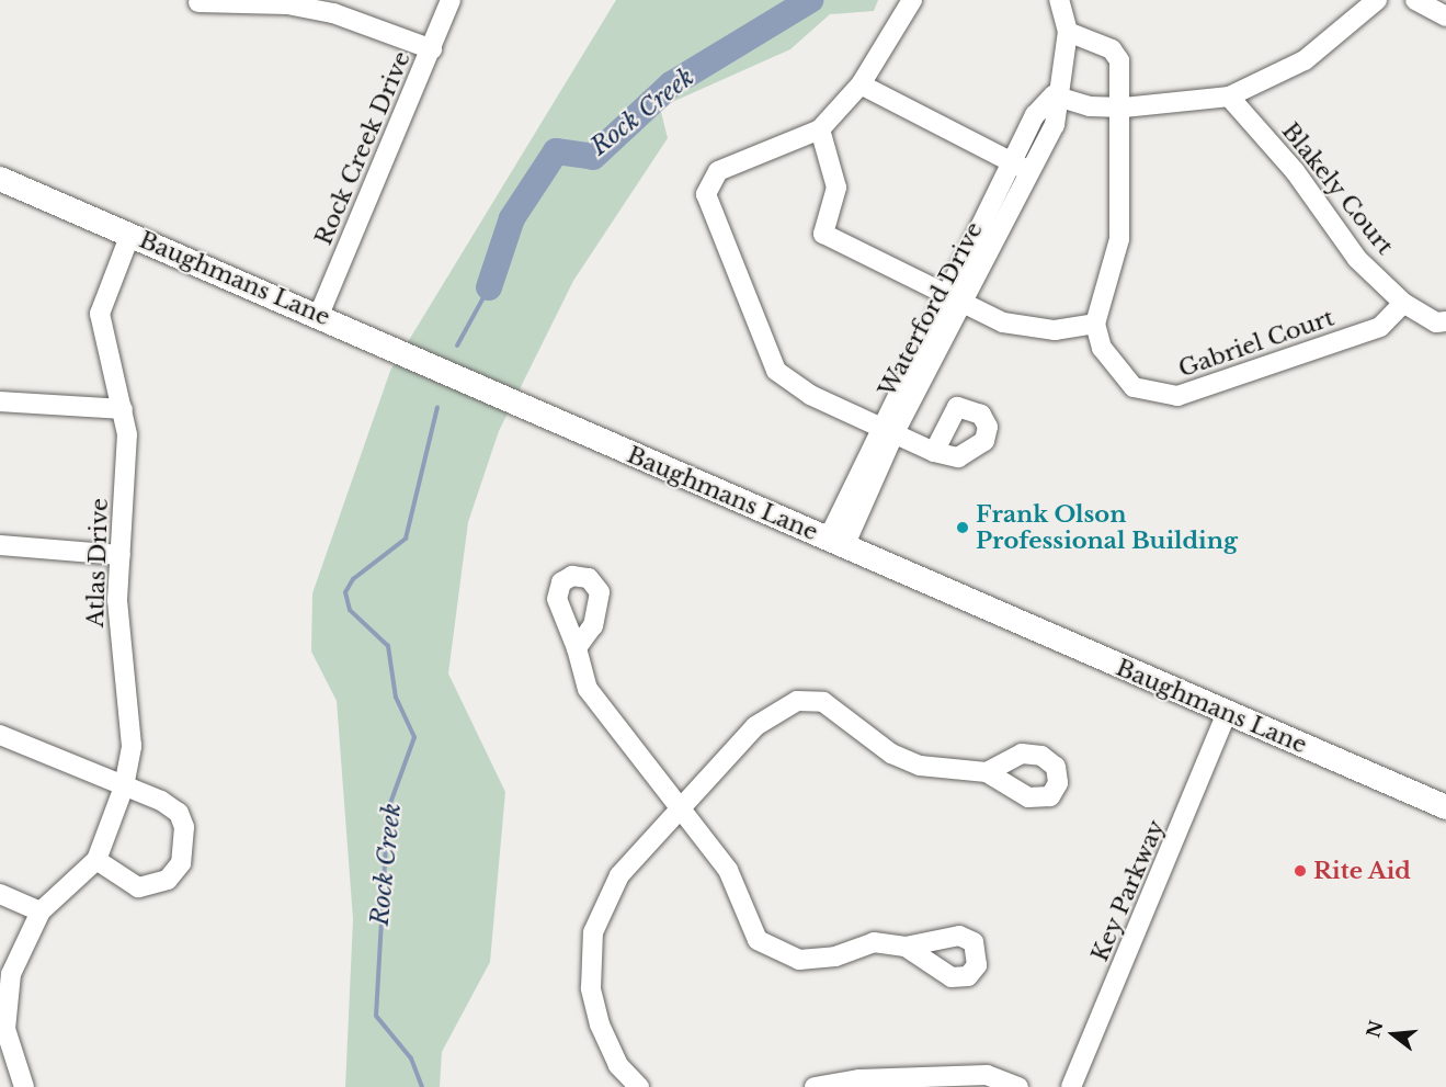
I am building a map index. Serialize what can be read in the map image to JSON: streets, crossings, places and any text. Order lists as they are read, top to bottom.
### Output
{
  "streets": {
    "main road": ["Baughmans Lane"],
    "street": [
      "Rock Creek Drive",
      "Blakely Court",
      "Waterford Drive",
      "Gabriel Court",
      "Atlas Drive",
      "Key Parkway"
    ]
  },
  "crossings": [
    ["Rock Creek Drive", "Baughmans Lane"],
    ["Blakely Court", "Gabriel Court"],
    ["Baughmans Lane", "Waterford Drive"],
    ["Baughmans Lane", "Atlas Drive"],
    ["Baughmans Lane", "Key Parkway"]
  ],
  "water": ["Rock Creek"],
  "places": ["Frank Olson Professional Building", "Rite Aid"],
  "north": "left"
}
